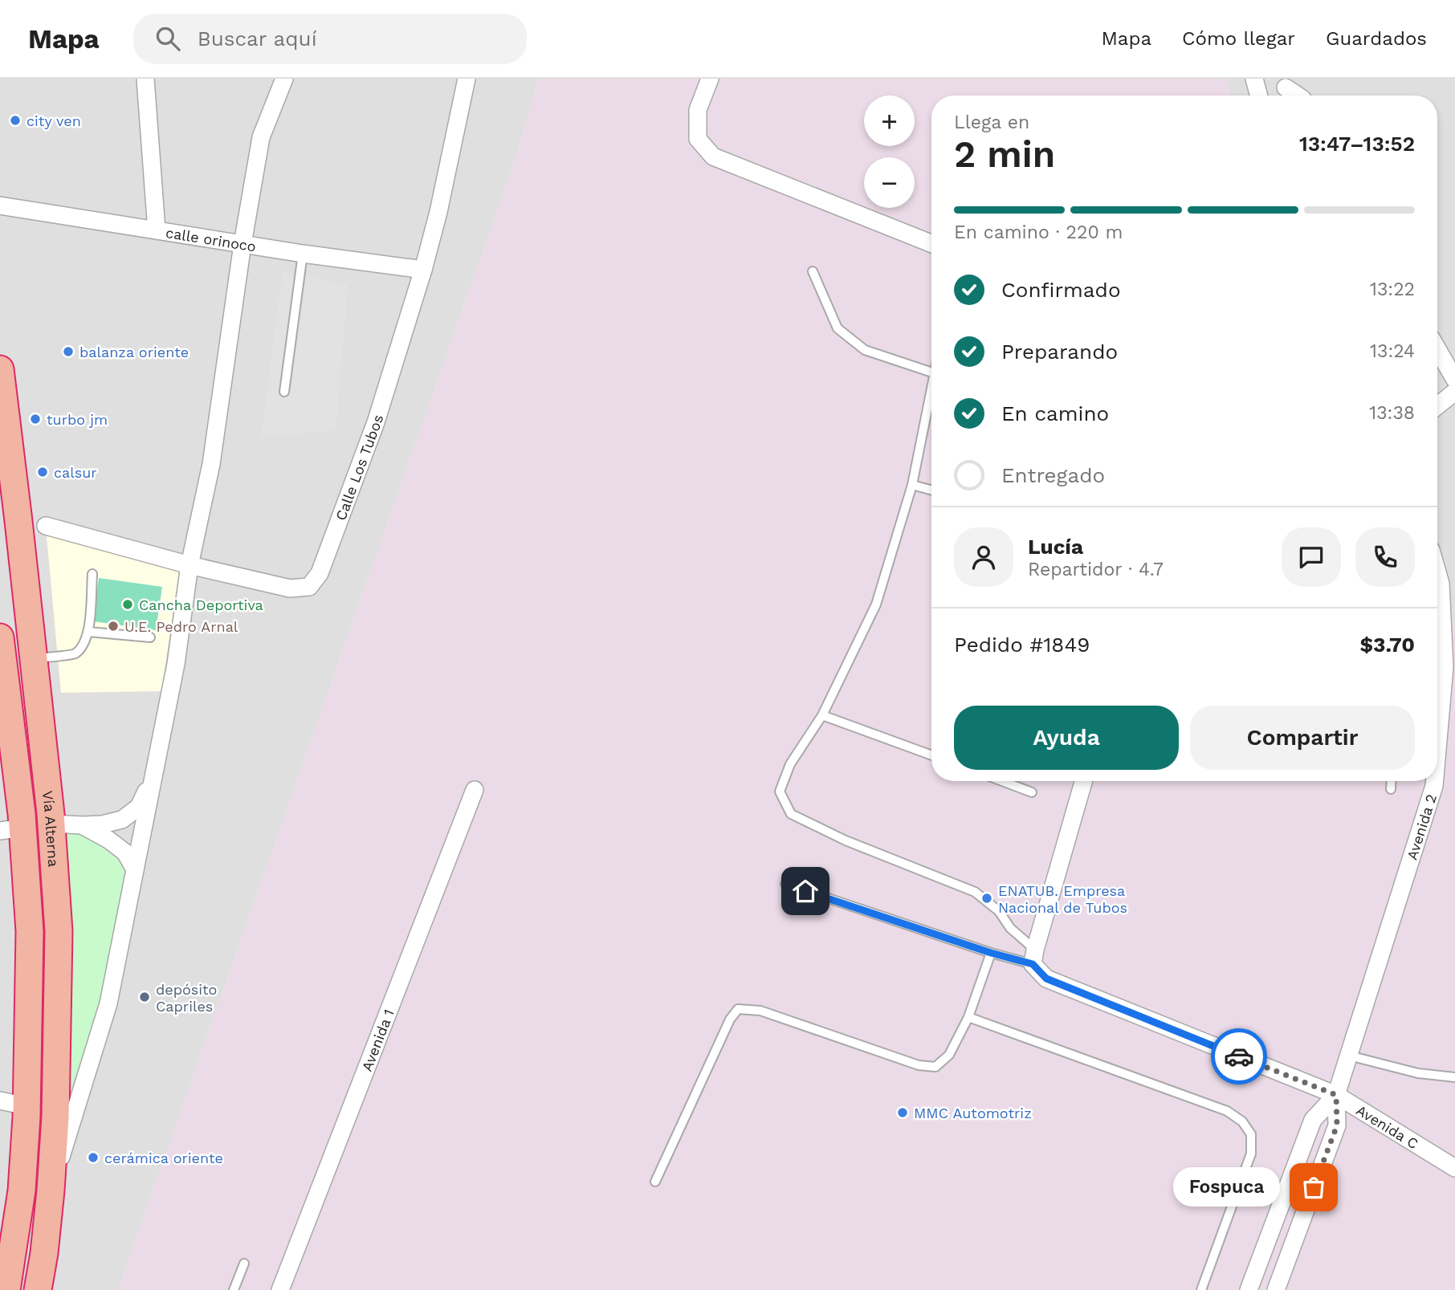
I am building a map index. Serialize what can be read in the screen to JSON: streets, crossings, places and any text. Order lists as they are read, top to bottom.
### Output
{
  "streets": {
    "highway": ["Vía Alterna"],
    "street": [
      "calle orinoco",
      "Calle Los Tubos",
      "Avenida 2",
      "Avenida 1",
      "Avenida C"
    ]
  },
  "crossings": [
    ["calle orinoco", "Calle Los Tubos"],
    ["Avenida 2", "Avenida C"]
  ],
  "places": [
    "city ven",
    "balanza oriente",
    "turbo jm",
    "calsur",
    "Cancha Deportiva",
    "U.E. Pedro Arnal",
    "ENATUB. Empresa Nacional de Tubos",
    "depósito Capriles",
    "MMC Automotriz",
    "cerámica oriente",
    "Fospuca"
  ],
  "page": {
    "header": "Mapa",
    "search": "Buscar aquí",
    "nav": ["Mapa", "Cómo llegar", "Guardados"],
    "map_buttons": ["+", "−"],
    "heading": ["2 min", "Llega en", "13:47–13:52"],
    "panel": [
      "Lucía",
      "Repartidor · 4.7",
      "Pedido #1849",
      "$3.70"
    ],
    "bar": "En camino · 220 m",
    "list": [
      ["Confirmado", "13:22"],
      ["Preparando", "13:24"],
      ["En camino", "13:38"],
      "Entregado"
    ],
    "buttons": ["Ayuda", "Compartir"],
    "bubble": "Fospuca"
  }
}
